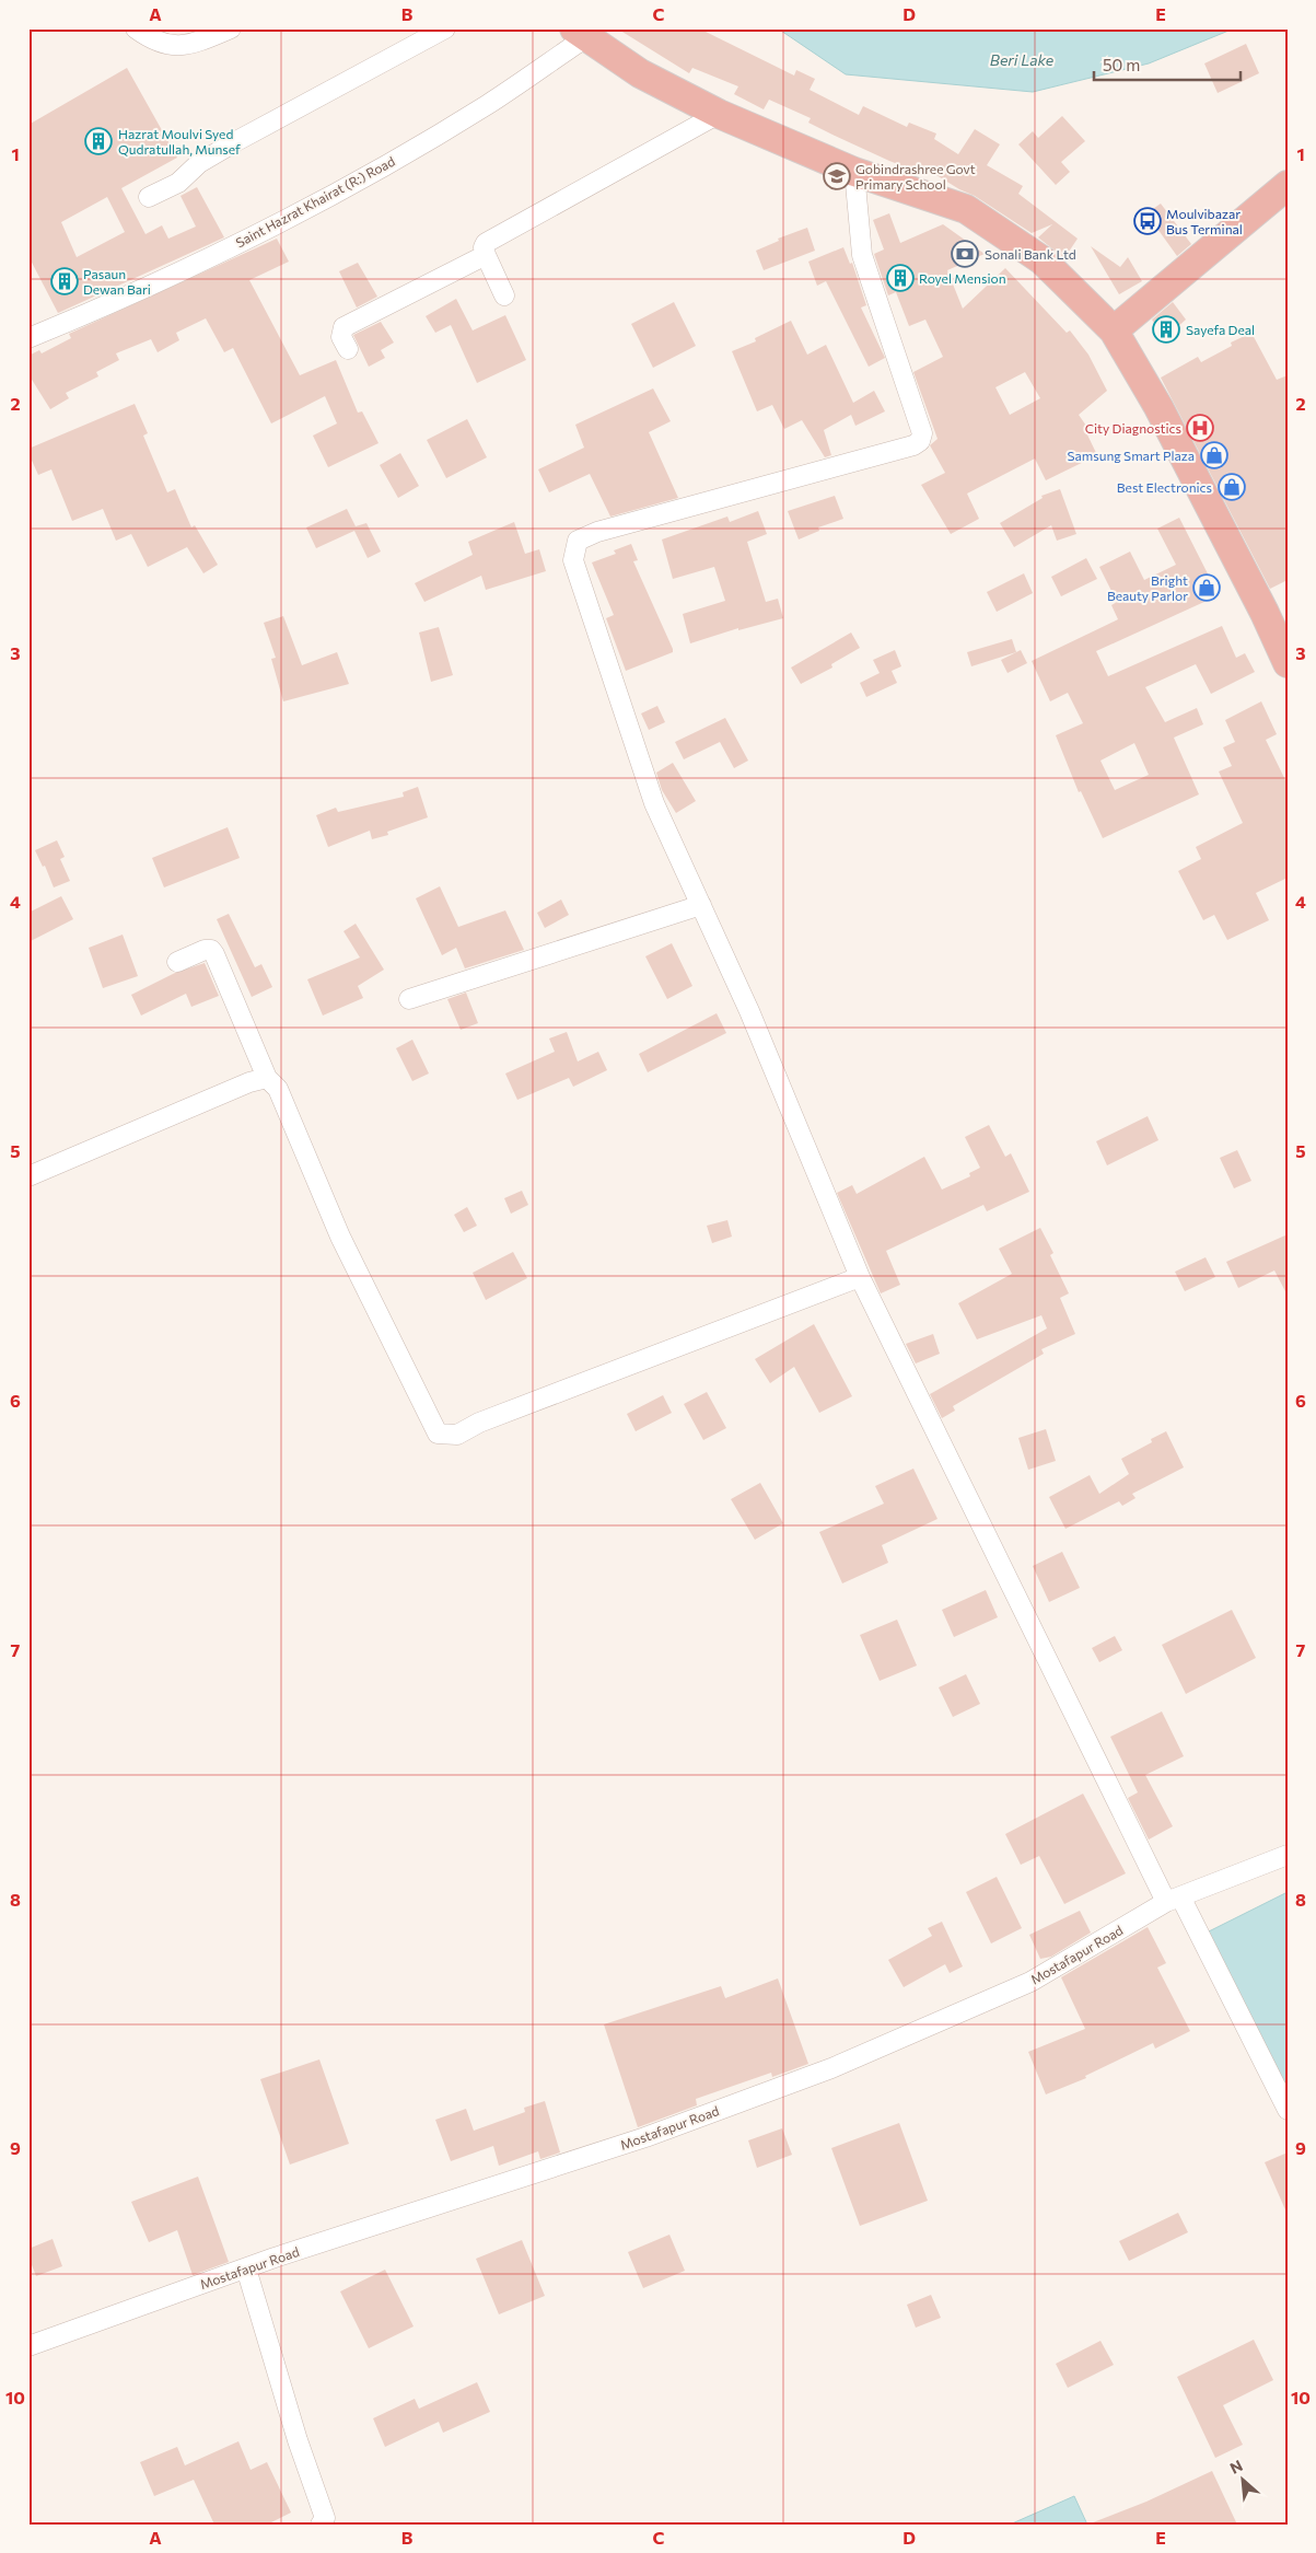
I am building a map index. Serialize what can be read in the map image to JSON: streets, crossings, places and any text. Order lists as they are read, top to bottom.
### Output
{
  "streets": {
    "street": ["Saint Hazrat Khairat (R:) Road", "Mostafapur Road"]
  },
  "water": ["Beri Lake"],
  "places": {
    "building": [
      "Hazrat Moulvi Syed Qudratullah, Munsef",
      "Royel Mension",
      "Pasaun Dewan Bari",
      "Sayefa Deal"
    ],
    "school or university": ["Gobindrashree Govt Primary School"],
    "bus stop": ["Moulvibazar Bus Terminal"],
    "bank": ["Sonali Bank Ltd"],
    "hospital": ["City Diagnostics"],
    "shop": ["Samsung Smart Plaza", "Best Electronics", "Bright Beauty Parlor"]
  },
  "scale_bar": "50 m",
  "north": "top left",
  "grid": {
    "columns": [
      "A",
      "B",
      "C",
      "D",
      "E"
    ],
    "rows": [
      "1",
      "2",
      "3",
      "4",
      "5",
      "6",
      "7",
      "8",
      "9",
      "10"
    ]
  }
}
